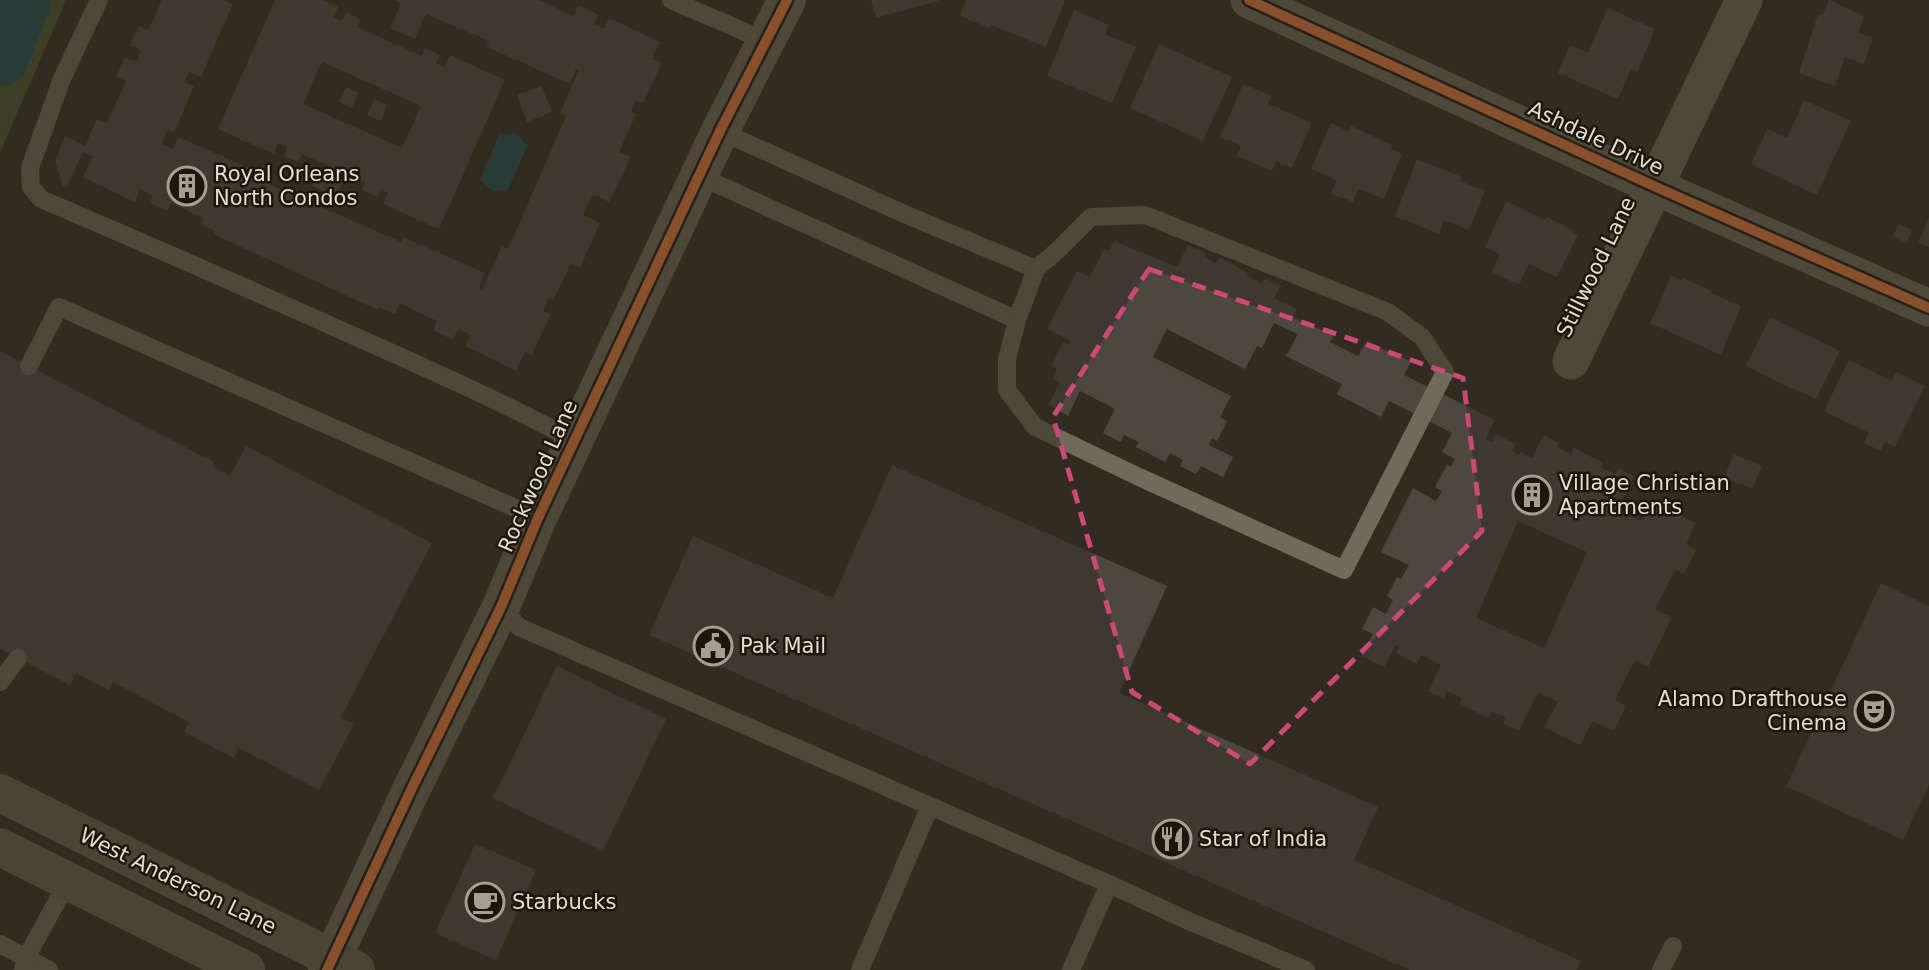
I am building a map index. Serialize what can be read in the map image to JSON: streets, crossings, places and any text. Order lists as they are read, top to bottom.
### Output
{
  "streets": {
    "main road": ["West Anderson Lane"],
    "street": ["Ashdale Drive", "Stillwood Lane", "Rockwood Lane"]
  },
  "crossings": [
    ["Ashdale Drive", "Stillwood Lane"],
    ["Rockwood Lane", "West Anderson Lane"]
  ],
  "places": {
    "building": ["Royal Orleans North Condos", "Village Christian Apartments"],
    "public building": ["Pak Mail"],
    "theatre": ["Alamo Drafthouse Cinema"],
    "restaurant": ["Star of India"],
    "cafe": ["Starbucks"]
  }
}
